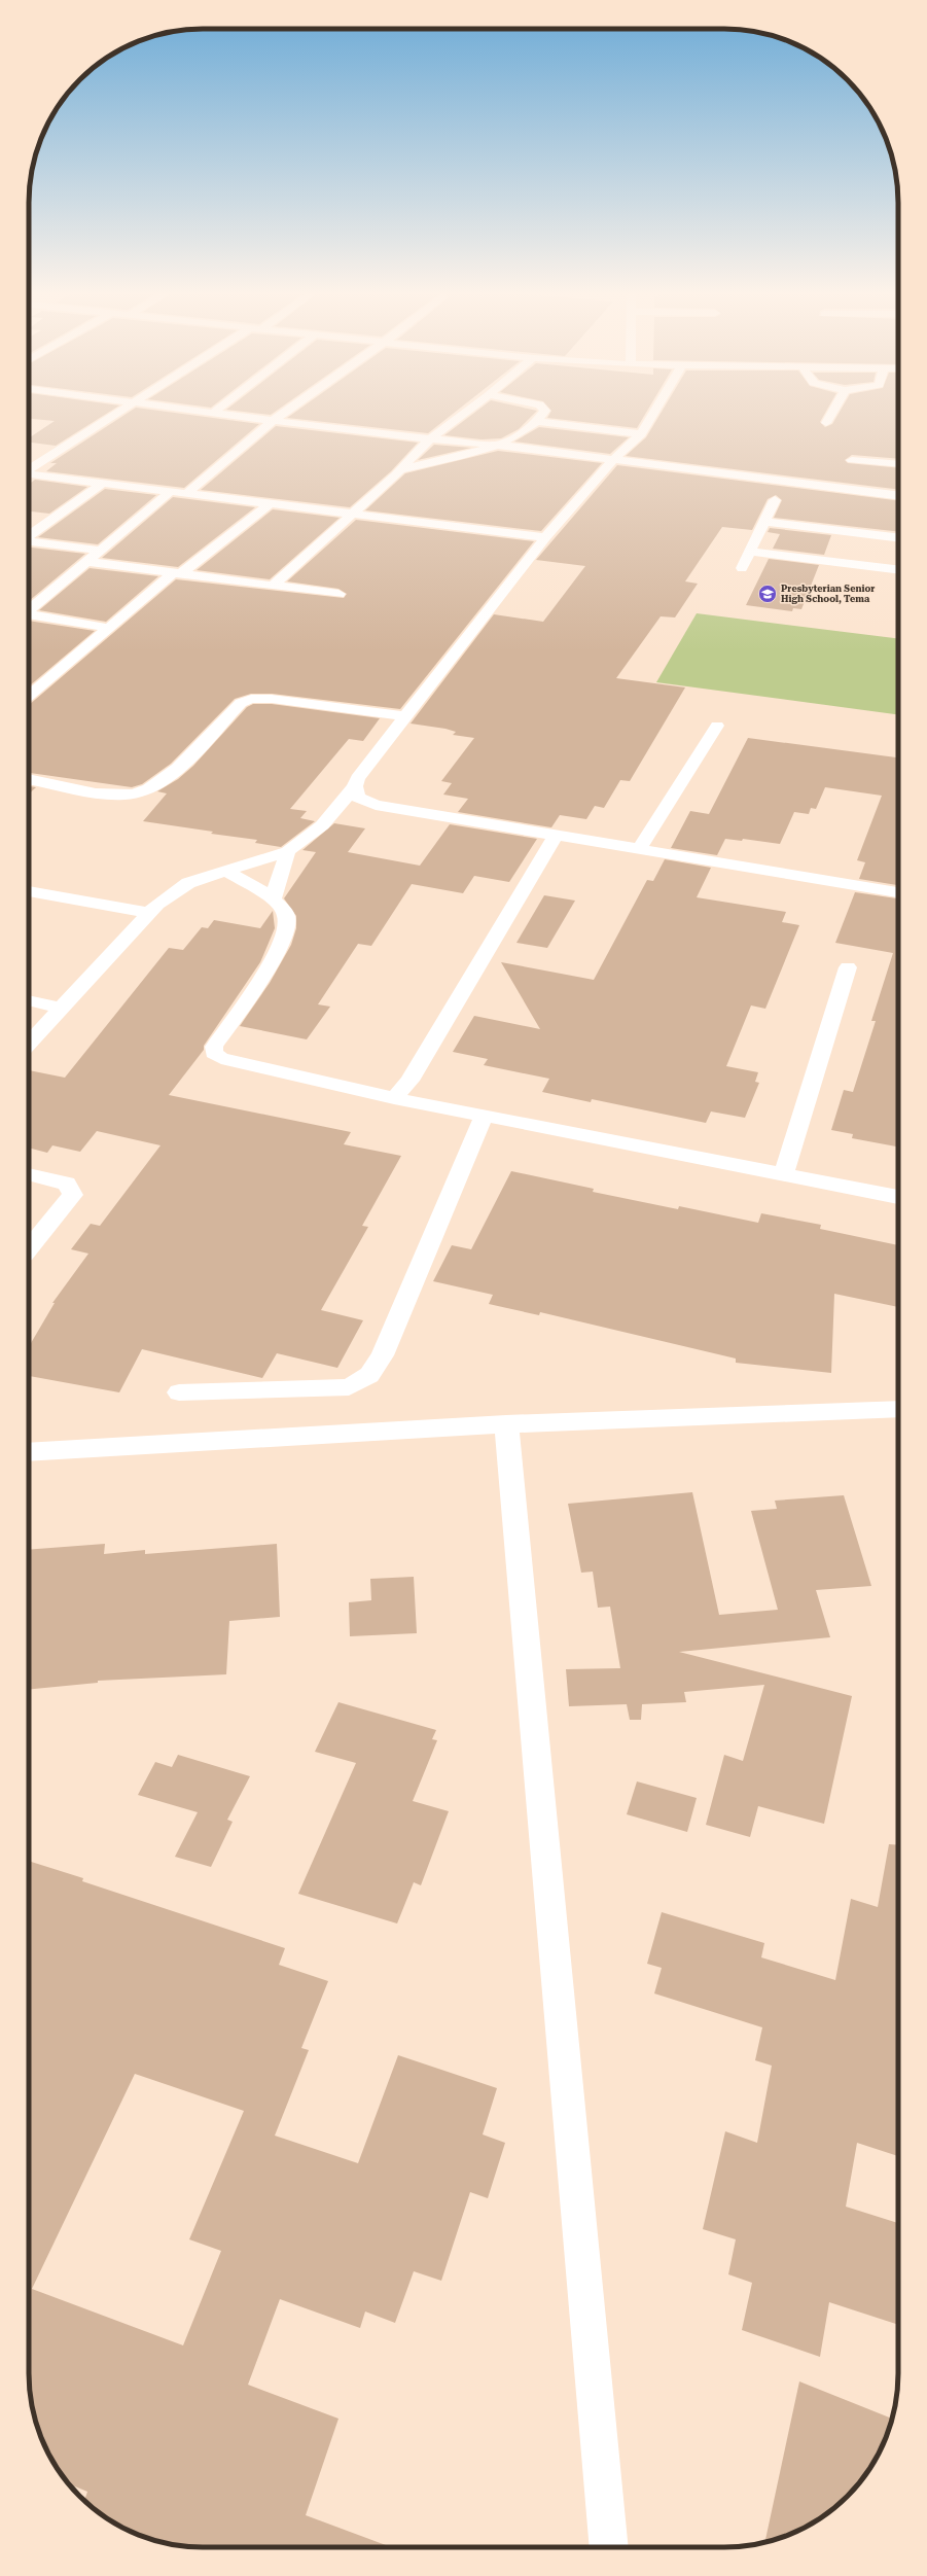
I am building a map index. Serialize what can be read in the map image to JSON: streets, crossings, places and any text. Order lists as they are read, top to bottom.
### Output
{
  "places": {
    "school or university": ["Presbyterian Senior High School, Tema"]
  }
}
